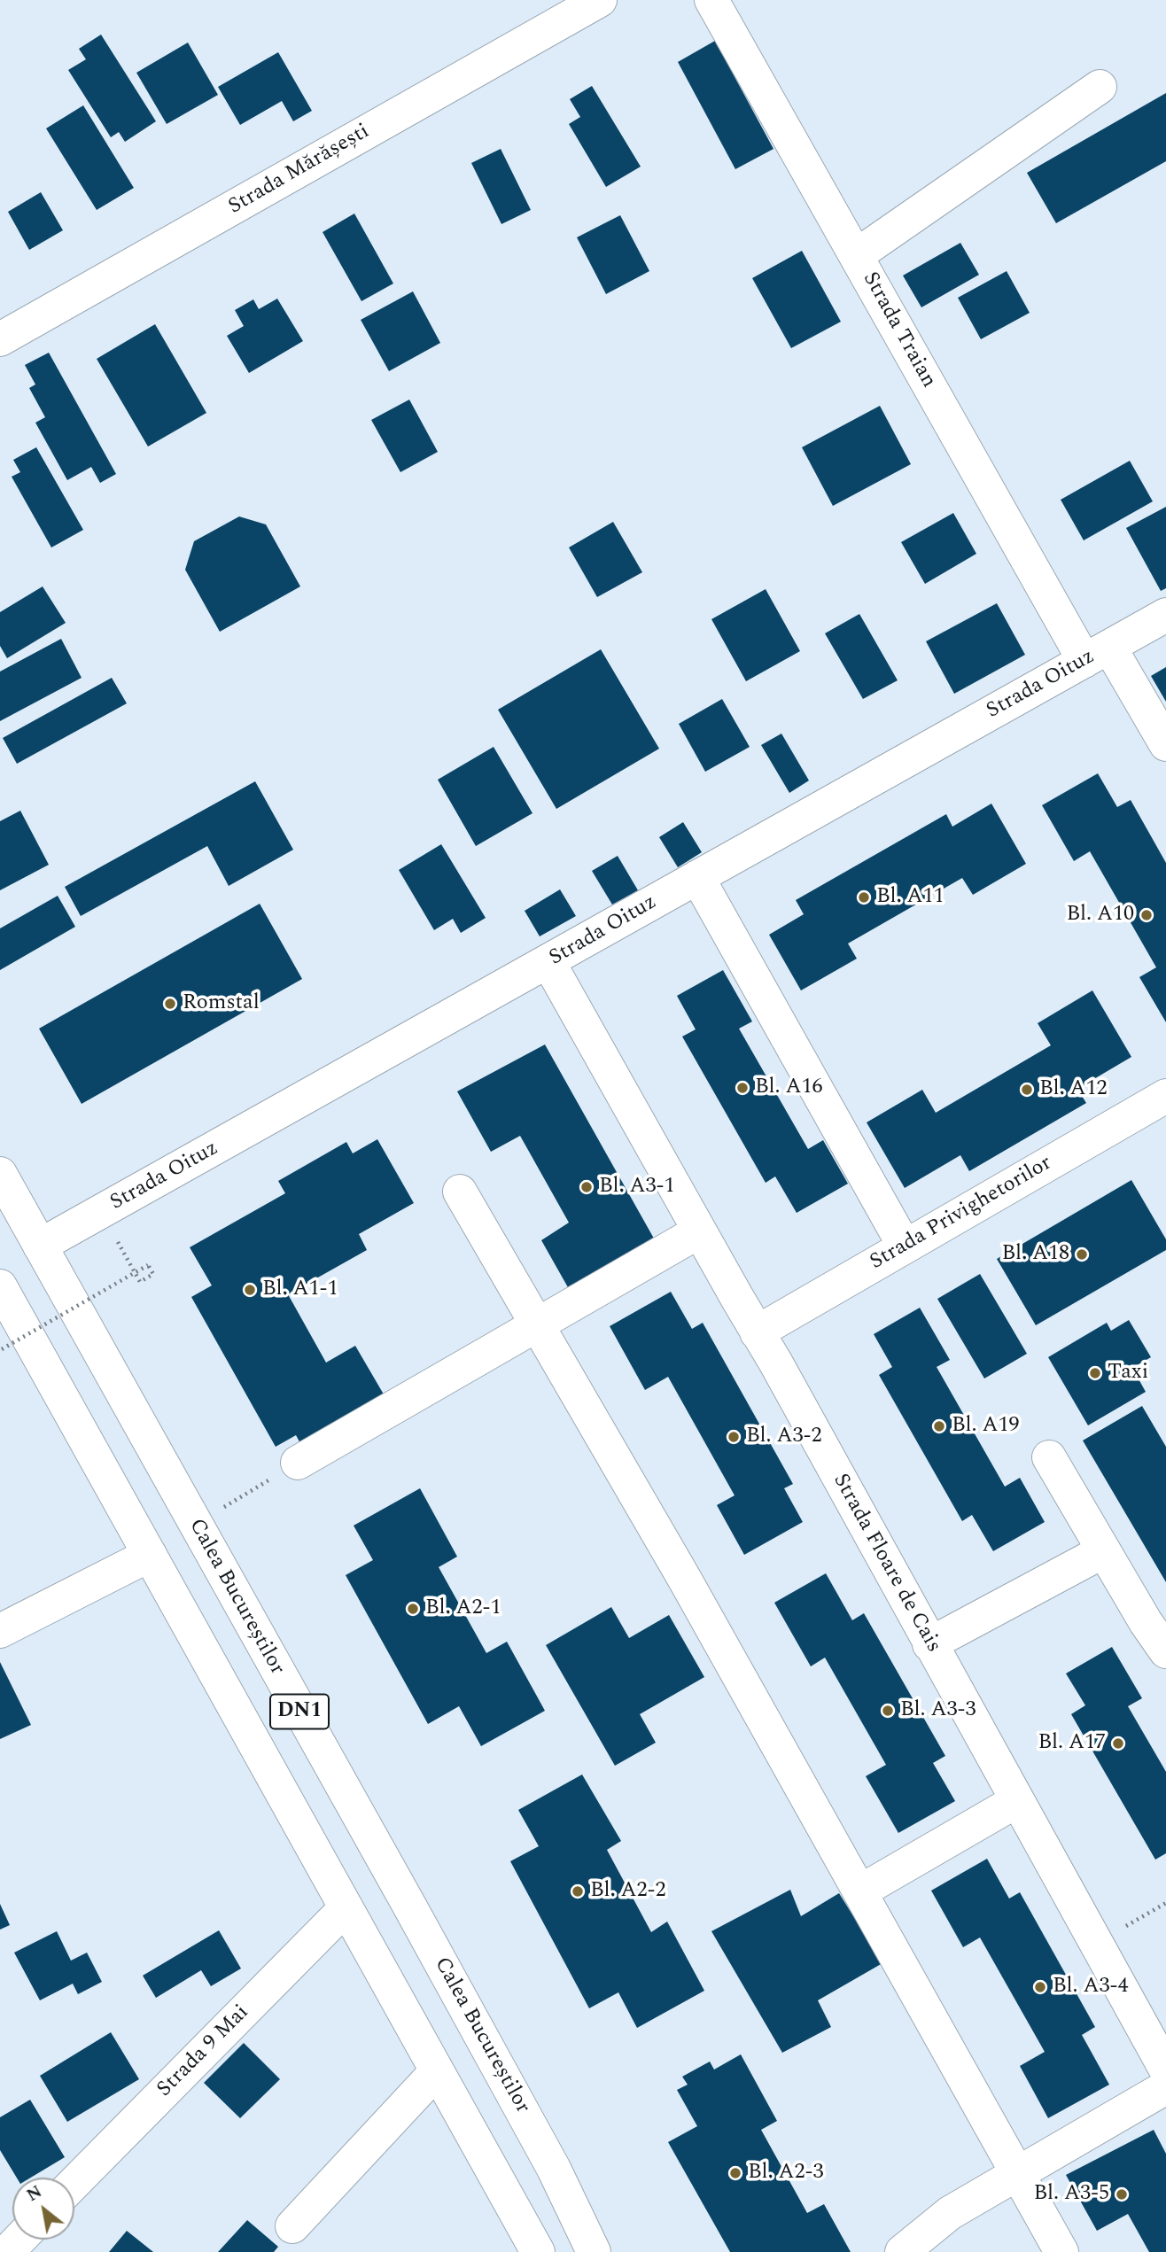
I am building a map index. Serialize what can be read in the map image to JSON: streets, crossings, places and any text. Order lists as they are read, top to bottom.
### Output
{
  "streets": {
    "main road": [
      "Strada Mărășești",
      "Strada Traian",
      "Strada Oituz",
      "Strada Privighetorilor",
      "Strada Floare de Cais",
      "Calea Bucureștilor",
      "DN1",
      "Strada 9 Mai"
    ]
  },
  "crossings": [
    ["Strada Traian", "Strada Oituz"],
    ["Strada Oituz", "Strada Floare de Cais"],
    ["Strada Oituz", "Calea Bucureștilor"],
    ["Strada Privighetorilor", "Strada Floare de Cais"],
    ["DN1", "Strada 9 Mai"]
  ],
  "places": [
    "Bl. A11",
    "Bl. A10",
    "Romstal",
    "Bl. A16",
    "Bl. A12",
    "Bl. A3-1",
    "Bl. A18",
    "Bl. A1-1",
    "Taxi",
    "Bl. A19",
    "Bl. A3-2",
    "Bl. A2-1",
    "Bl. A3-3",
    "Bl. A17",
    "Bl. A2-2",
    "Bl. A3-4",
    "Bl. A2-3",
    "Bl. A3-5"
  ],
  "north": "top left"
}
